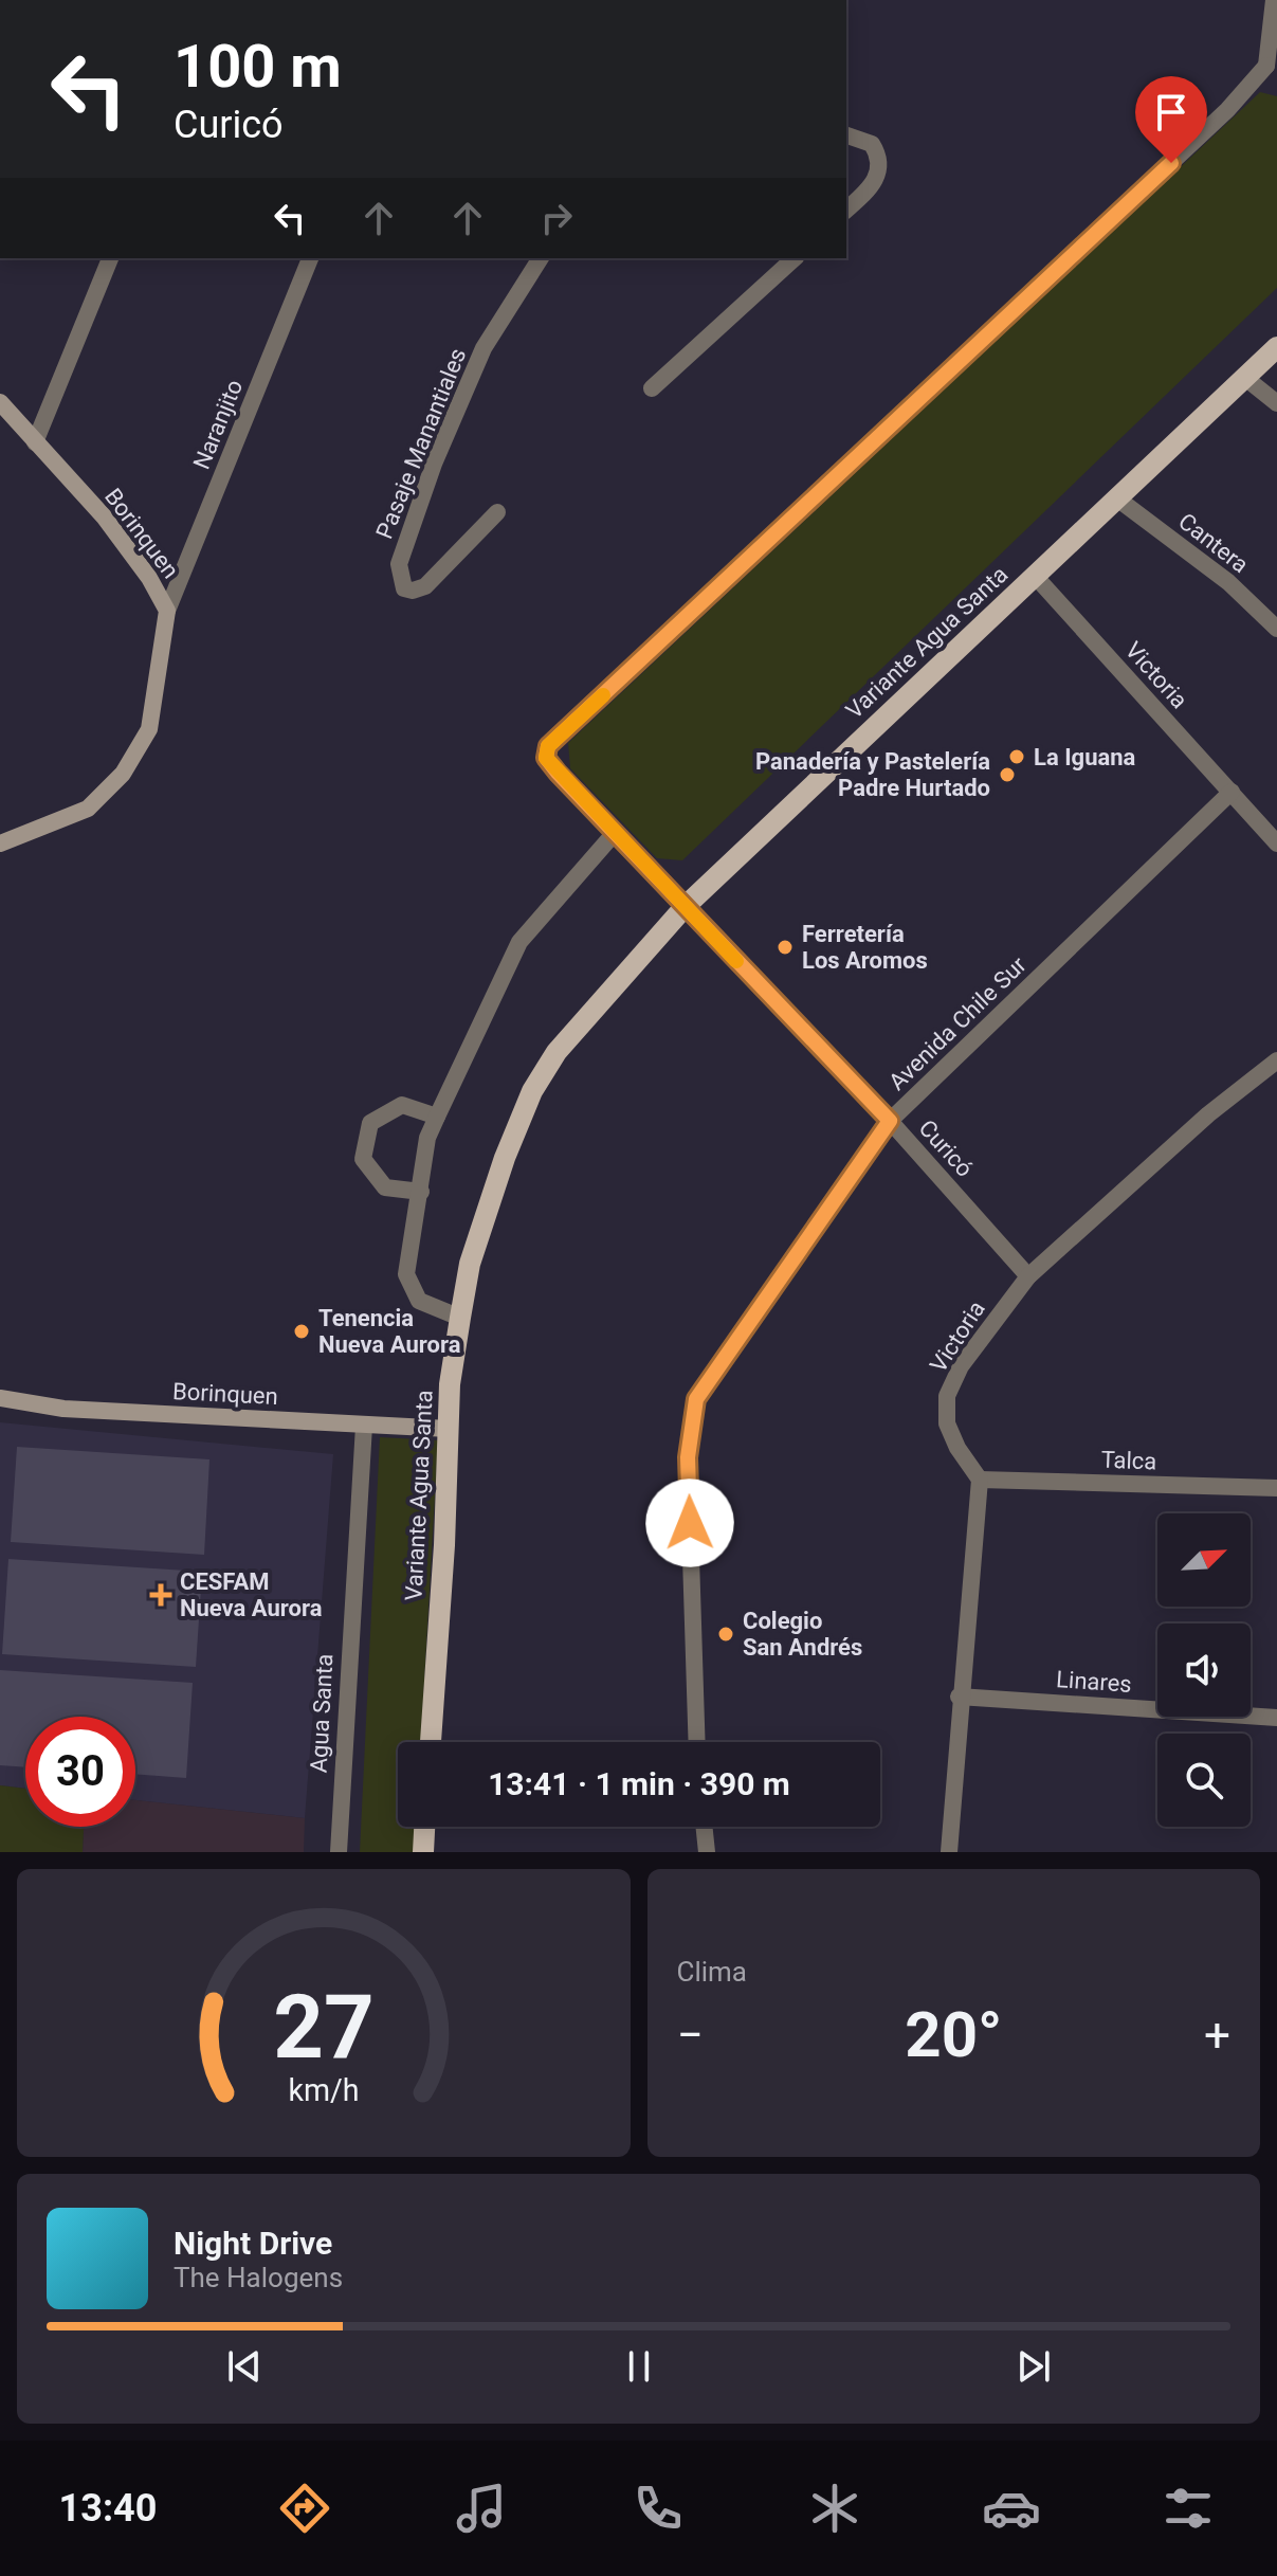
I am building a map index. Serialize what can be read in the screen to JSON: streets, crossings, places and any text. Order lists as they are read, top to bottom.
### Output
{
  "streets": {
    "main road": ["Variante Agua Santa"],
    "street": [
      "Naranjito",
      "Pasaje Manantiales",
      "Borinquen",
      "Cantera",
      "Victoria",
      "Avenida Chile Sur",
      "Curicó",
      "Talca",
      "Linares",
      "Agua Santa"
    ]
  },
  "crossings": [
    ["Naranjito", "Borinquen"],
    ["Borinquen", "Variante Agua Santa"],
    ["Borinquen", "Agua Santa"],
    ["Cantera", "Variante Agua Santa"],
    ["Variante Agua Santa", "Victoria"],
    ["Variante Agua Santa", "Curicó"],
    ["Victoria", "Avenida Chile Sur"],
    ["Victoria", "Curicó"],
    ["Victoria", "Talca"],
    ["Avenida Chile Sur", "Curicó"]
  ],
  "places": {
    "other": [
      "La Iguana",
      "Panadería y Pastelería Padre Hurtado",
      "Ferretería Los Aromos",
      "Tenencia Nueva Aurora",
      "Colegio San Andrés"
    ],
    "health": ["CESFAM Nueva Aurora"]
  },
  "north": "top right",
  "page": {
    "turn": ["100 m", "Curicó"],
    "limit": "30",
    "trip": "13:41 · 1 min · 390 m",
    "tile": "Clima",
    "heat": ["−", "20°", "+"],
    "song": ["Night Drive", "The Halogens"],
    "tabs": "13:40",
    "gauge": ["27", "km/h"]
  }
}
